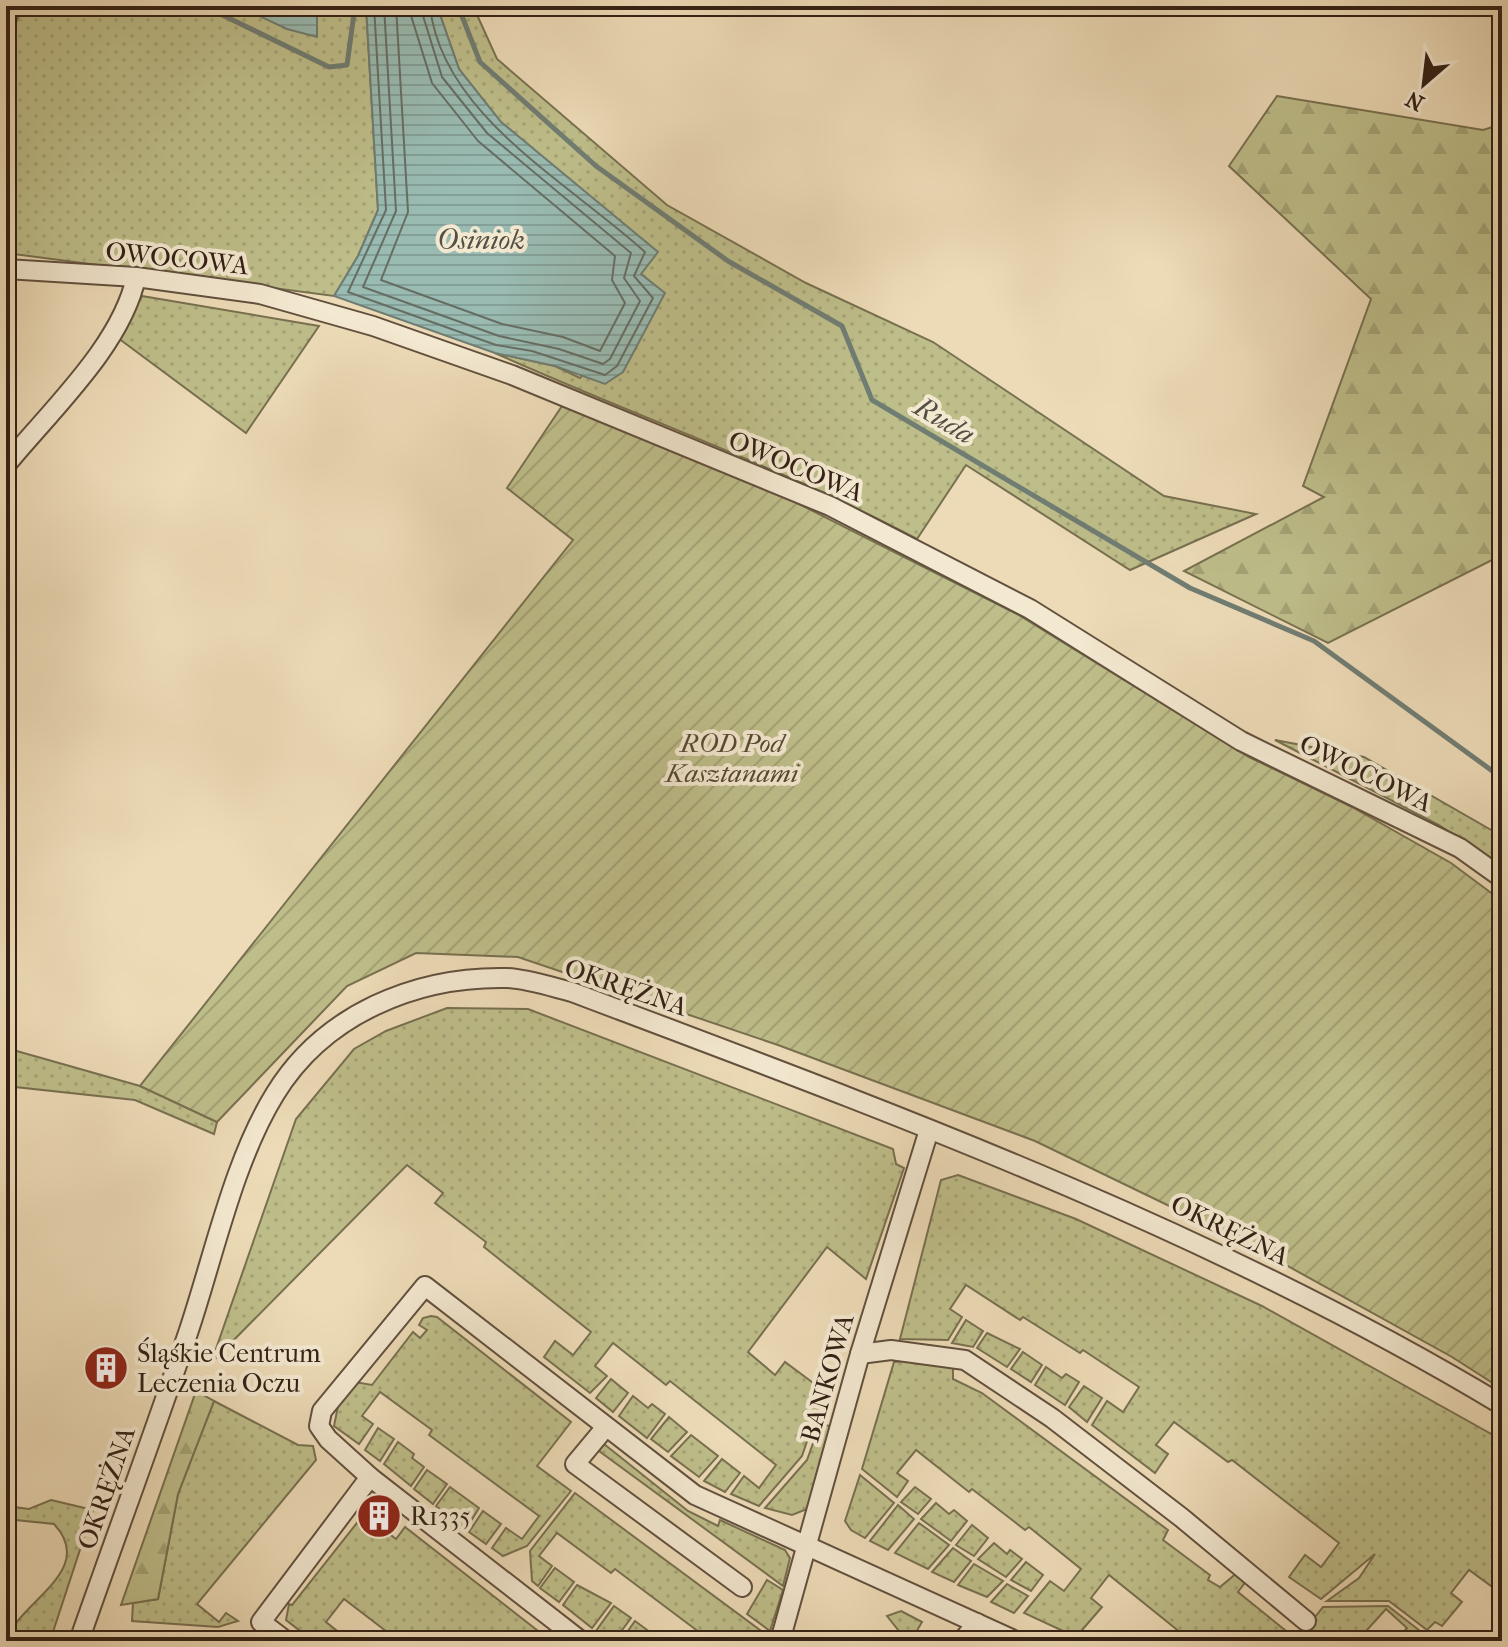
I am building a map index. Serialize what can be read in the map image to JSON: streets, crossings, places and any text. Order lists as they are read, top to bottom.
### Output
{
  "streets": {
    "street": ["OWOCOWA", "OKRĘŻNA", "BANKOWA"]
  },
  "crossings": [
    ["OKRĘŻNA", "BANKOWA"]
  ],
  "water": ["Osiniok", "Ruda"],
  "parks": ["ROD Pod Kasztanami"],
  "places": {
    "building": ["Śląśkie Centrum Leczenia Oczu", "R1335"]
  },
  "north": "bottom left"
}
